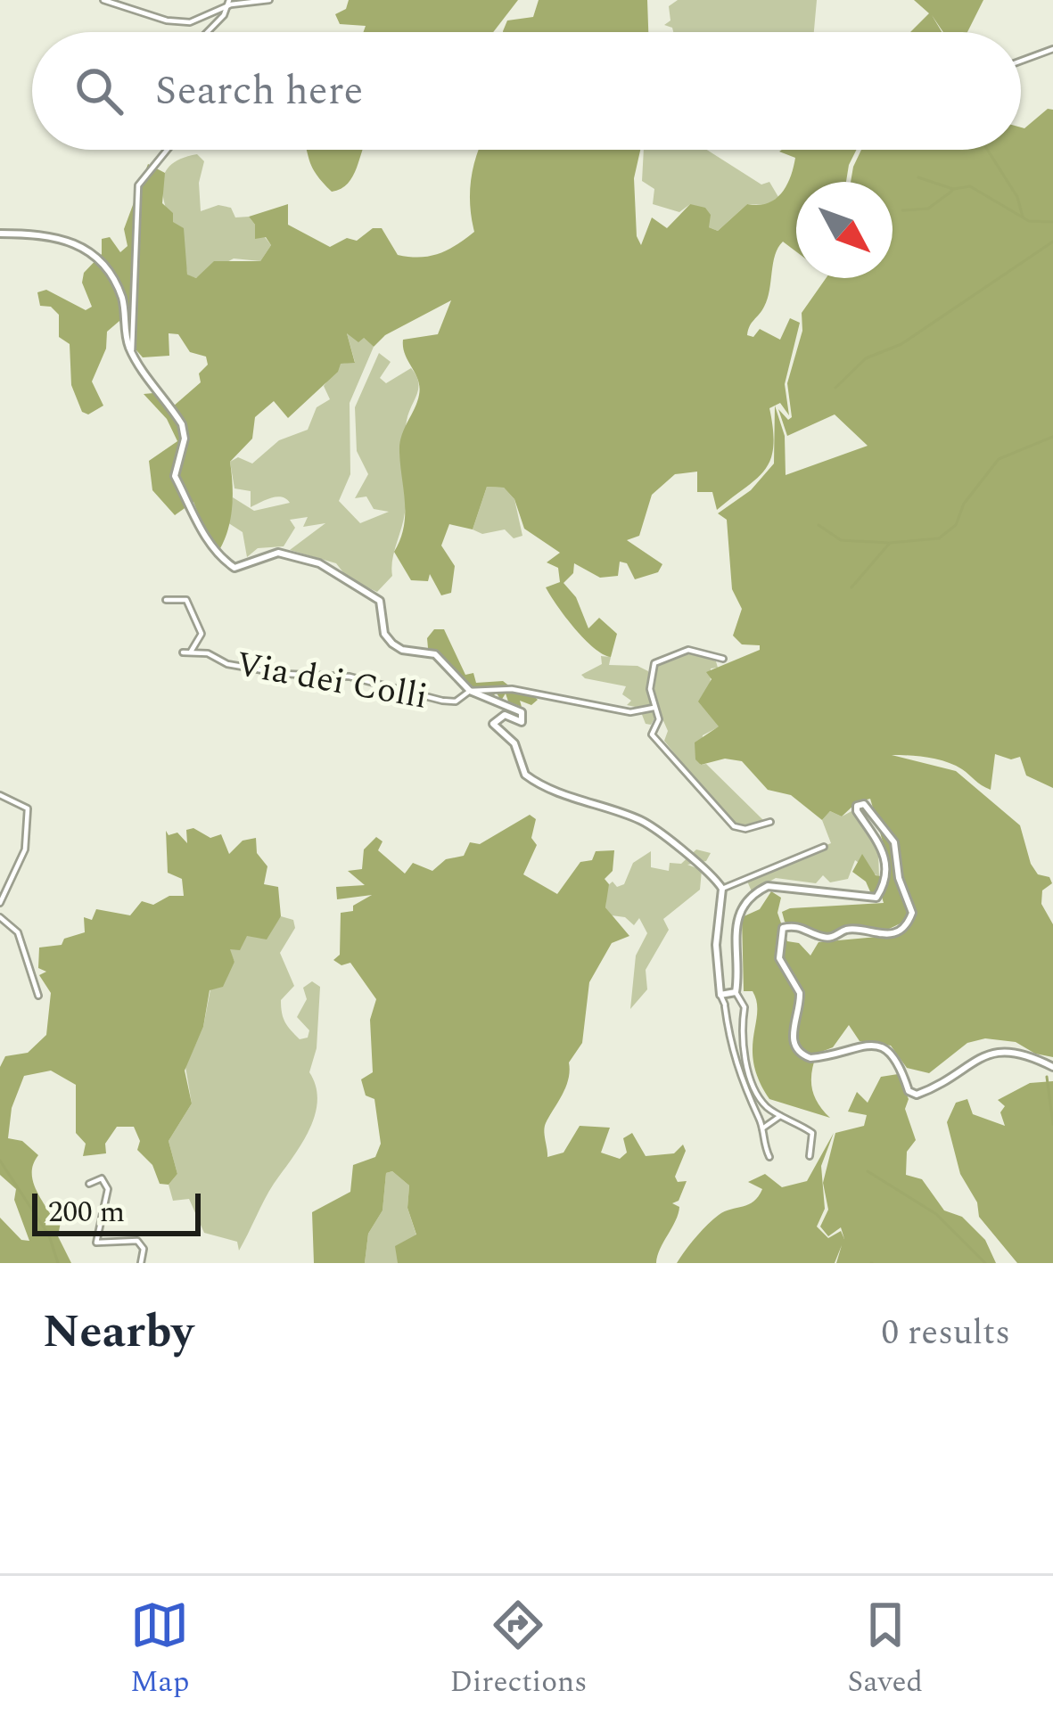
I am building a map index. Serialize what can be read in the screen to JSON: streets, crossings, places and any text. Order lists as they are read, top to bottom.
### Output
{
  "streets": {
    "street": ["Via dei Colli"]
  },
  "scale_bar": "200 m",
  "north": "bottom right",
  "page": {
    "search": "Search here",
    "scale": "200 m",
    "heading": ["Nearby", "0 results"],
    "nav": ["Map", "Directions", "Saved"]
  }
}
